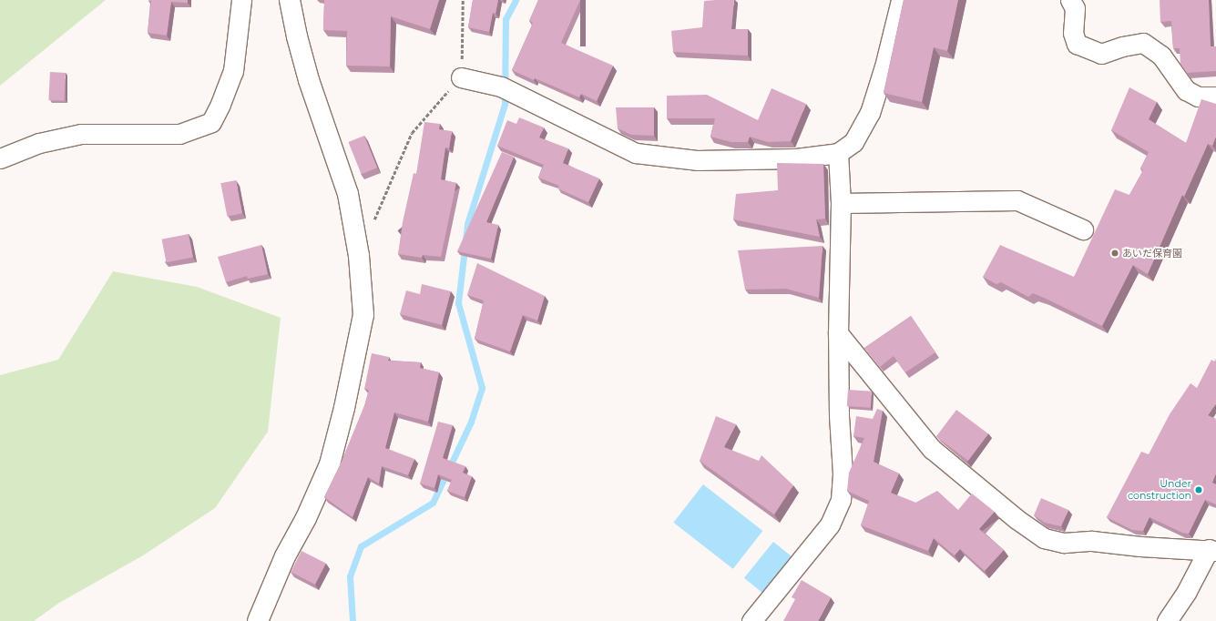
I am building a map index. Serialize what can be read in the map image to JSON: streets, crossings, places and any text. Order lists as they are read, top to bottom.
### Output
{
  "places": ["あいだ保育園", "Under construction"]
}
